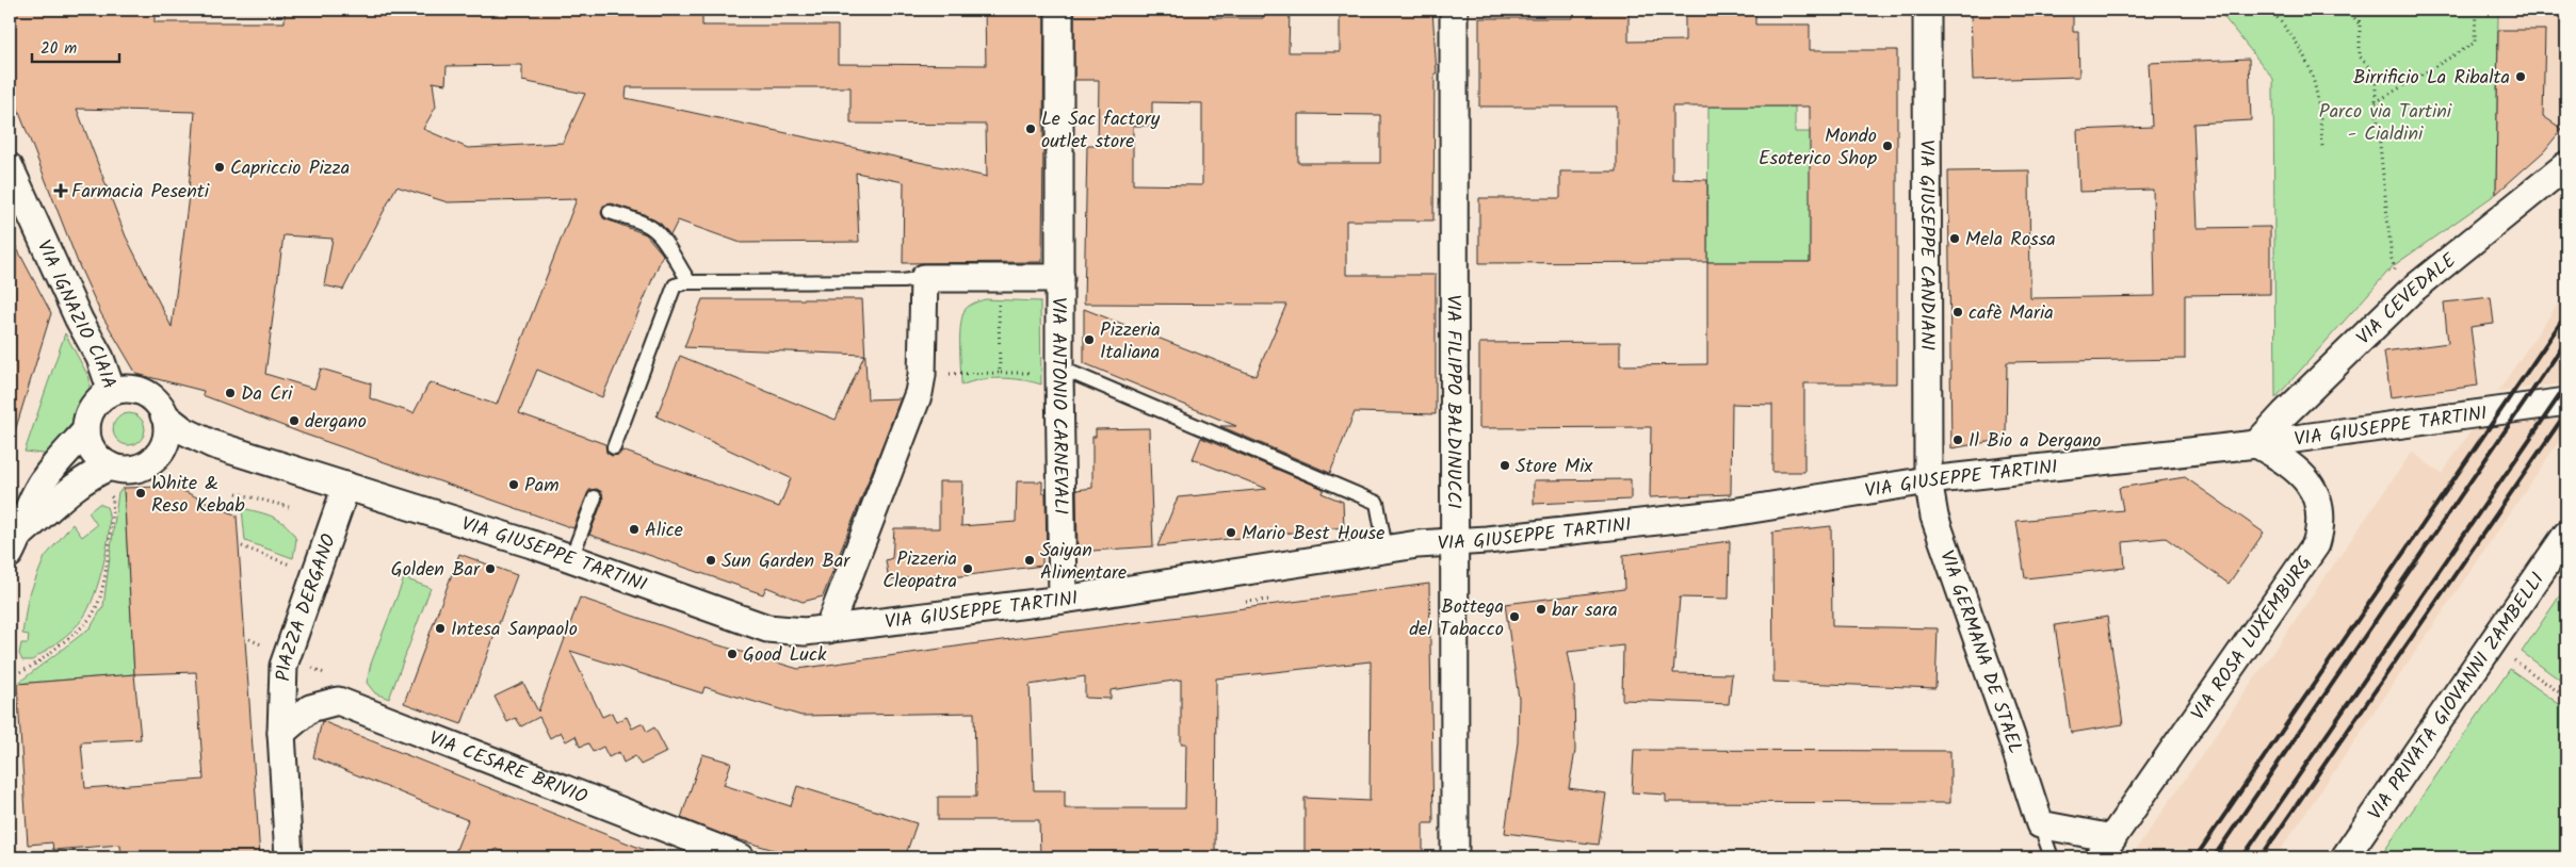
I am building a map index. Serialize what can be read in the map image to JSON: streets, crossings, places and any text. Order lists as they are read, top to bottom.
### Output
{
  "streets": {
    "street": [
      "VIA GIUSEPPE CANDIANI",
      "VIA CEVEDALE",
      "VIA IGNAZIO CIAIA",
      "VIA FILIPPO BALDINUCCI",
      "VIA ANTONIO CARNEVALI",
      "VIA GIUSEPPE TARTINI",
      "PIAZZA DERGANO",
      "VIA ROSA LUXEMBURG",
      "VIA GERMANA DE STAEL",
      "VIA PRIVATA GIOVANNI ZAMBELLI",
      "VIA CESARE BRIVIO"
    ]
  },
  "crossings": [
    ["VIA GIUSEPPE CANDIANI", "VIA GIUSEPPE TARTINI"],
    ["VIA GIUSEPPE CANDIANI", "VIA GERMANA DE STAEL"],
    ["VIA CEVEDALE", "VIA GIUSEPPE TARTINI"],
    ["VIA CEVEDALE", "VIA ROSA LUXEMBURG"],
    ["VIA FILIPPO BALDINUCCI", "VIA GIUSEPPE TARTINI"],
    ["VIA ANTONIO CARNEVALI", "VIA GIUSEPPE TARTINI"],
    ["VIA GIUSEPPE TARTINI", "PIAZZA DERGANO"],
    ["VIA GIUSEPPE TARTINI", "VIA ROSA LUXEMBURG"],
    ["VIA GIUSEPPE TARTINI", "VIA GERMANA DE STAEL"],
    ["PIAZZA DERGANO", "VIA CESARE BRIVIO"],
    ["VIA ROSA LUXEMBURG", "VIA GERMANA DE STAEL"]
  ],
  "parks": ["Parco via Tartini - Cialdini"],
  "places": {
    "other": [
      "Birrificio La Ribalta",
      "Le Sac factory outlet store",
      "Mondo Esoterico Shop",
      "Capriccio Pizza",
      "Mela Rossa",
      "cafè Maria",
      "Pizzeria Italiana",
      "Da Cri",
      "dergano",
      "Il Bio a Dergano",
      "Store Mix",
      "Pam",
      "White & Reso Kebab",
      "Alice",
      "Mario Best House",
      "Sun Garden Bar",
      "Saiyan Alimentare",
      "Golden Bar",
      "Pizzeria Cleopatra",
      "bar sara",
      "Bottega del Tabacco",
      "Intesa Sanpaolo",
      "Good Luck"
    ],
    "health": ["Farmacia Pesenti"]
  },
  "scale_bar": "20 m"
}
